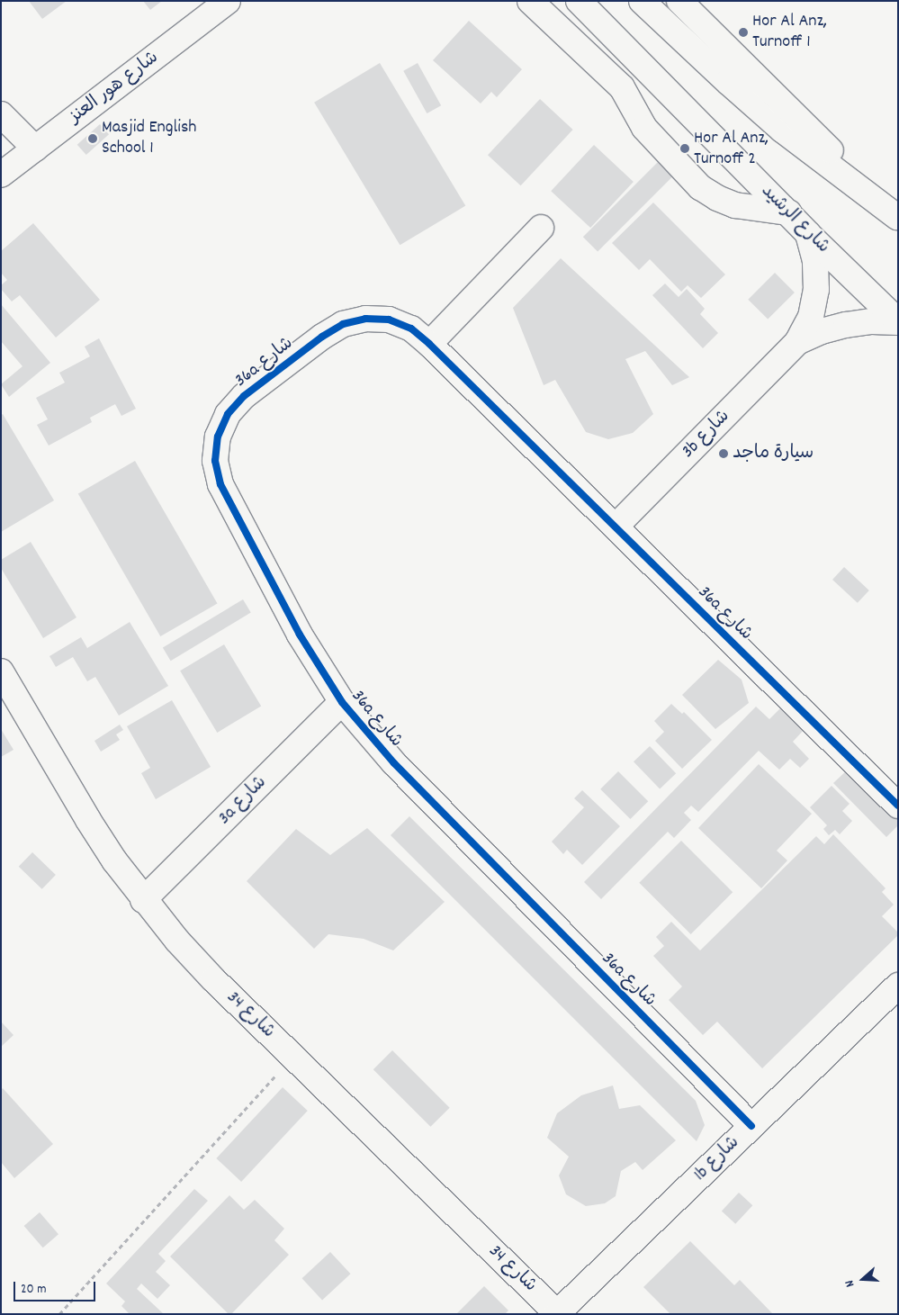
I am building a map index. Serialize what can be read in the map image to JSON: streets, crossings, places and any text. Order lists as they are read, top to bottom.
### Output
{
  "streets": {
    "street": [
      "شارع هور العنز",
      "شارع الرشيد",
      "36a شارع",
      "3b شارع",
      "3a شارع",
      "شارع 34",
      "1b شارع"
    ]
  },
  "crossings": [
    ["شارع الرشيد", "3b شارع"],
    ["36a شارع", "3b شارع"],
    ["36a شارع", "3a شارع"],
    ["36a شارع", "1b شارع"],
    ["3a شارع", "شارع 34"],
    ["شارع 34", "1b شارع"]
  ],
  "places": [
    "Hor Al Anz, Turnoff 1",
    "Masjid English School 1",
    "Hor Al Anz, Turnoff 2",
    "سيارة ماجد"
  ],
  "scale_bar": "20 m",
  "north": "left"
}
